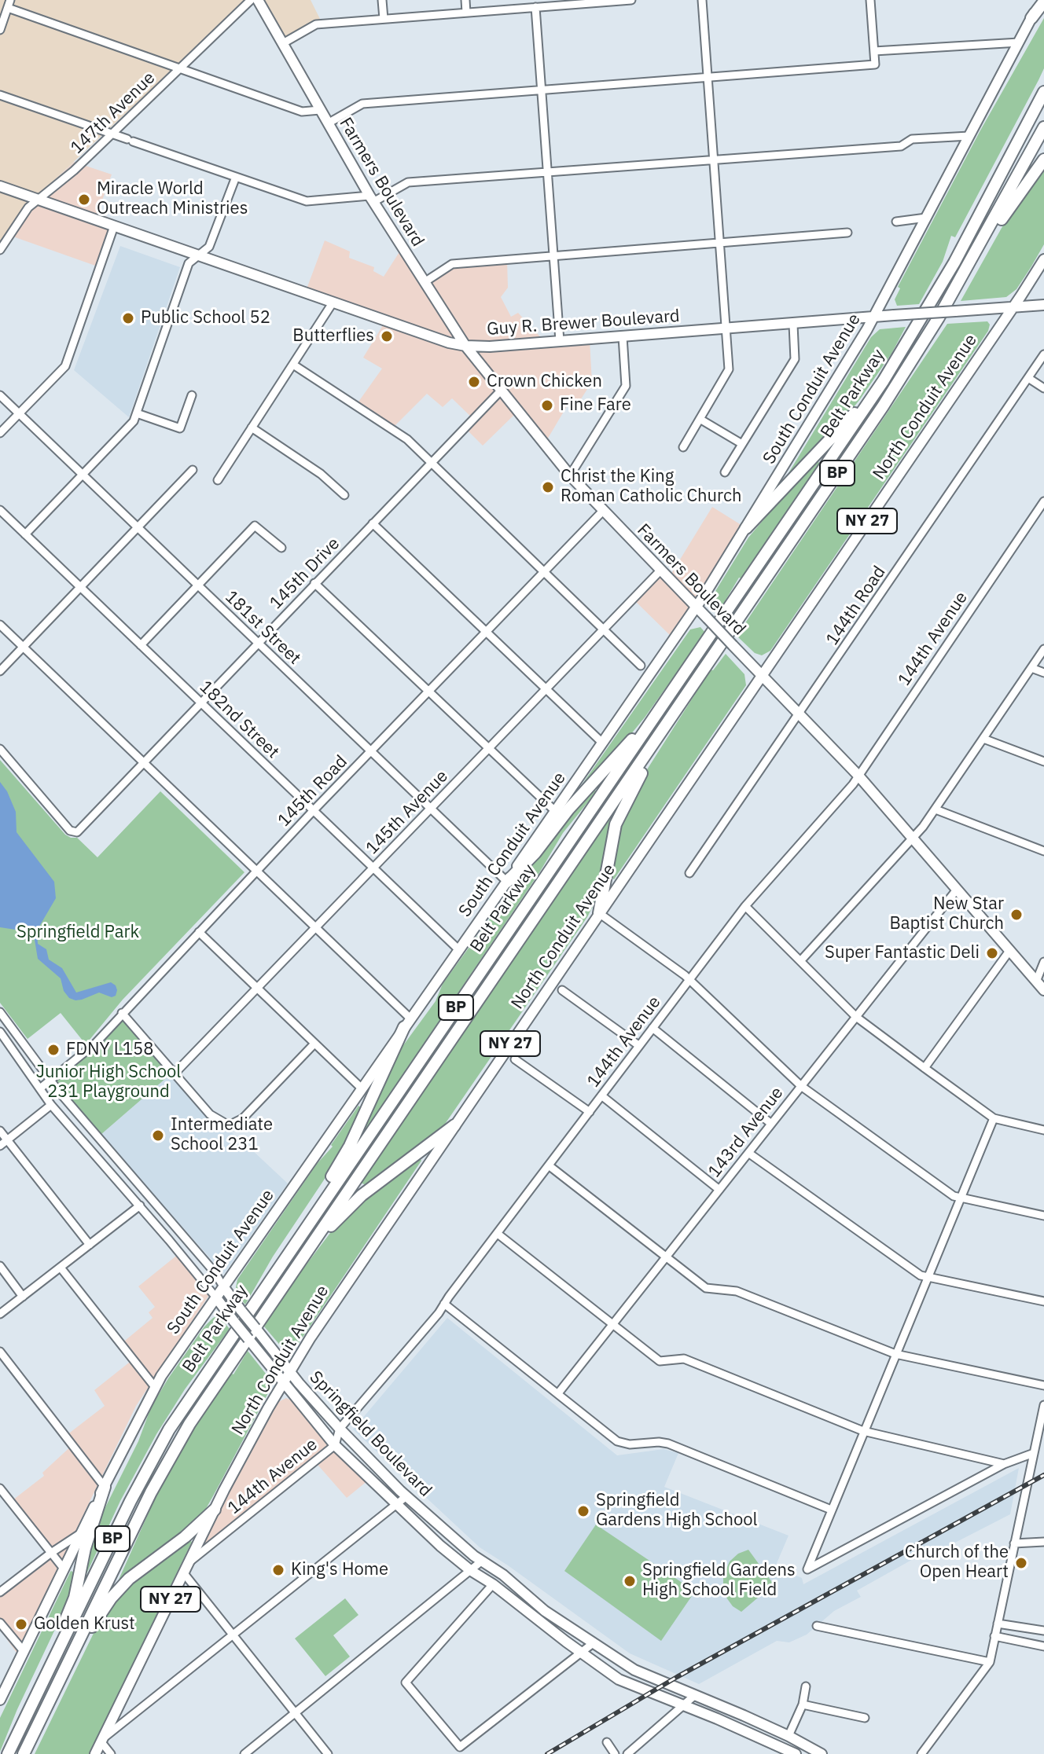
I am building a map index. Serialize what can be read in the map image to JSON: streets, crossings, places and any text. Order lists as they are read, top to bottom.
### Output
{
  "streets": {
    "highway": ["Belt Parkway", "BP"],
    "main road": [
      "Farmers Boulevard",
      "Guy R. Brewer Boulevard",
      "South Conduit Avenue",
      "North Conduit Avenue",
      "NY 27",
      "Springfield Boulevard"
    ],
    "street": [
      "147th Avenue",
      "145th Drive",
      "144th Road",
      "181st Street",
      "144th Avenue",
      "182nd Street",
      "145th Road",
      "145th Avenue",
      "143rd Avenue"
    ]
  },
  "crossings": [
    ["147th Avenue", "Guy R. Brewer Boulevard"],
    ["Farmers Boulevard", "Guy R. Brewer Boulevard"],
    ["Farmers Boulevard", "South Conduit Avenue"],
    ["Farmers Boulevard", "North Conduit Avenue"],
    ["Farmers Boulevard", "145th Drive"],
    ["Farmers Boulevard", "144th Road"],
    ["Farmers Boulevard", "144th Avenue"],
    ["Farmers Boulevard", "145th Road"],
    ["Farmers Boulevard", "145th Avenue"],
    ["Farmers Boulevard", "143rd Avenue"],
    ["Guy R. Brewer Boulevard", "South Conduit Avenue"],
    ["Guy R. Brewer Boulevard", "North Conduit Avenue"],
    ["South Conduit Avenue", "181st Street"],
    ["South Conduit Avenue", "182nd Street"],
    ["South Conduit Avenue", "Springfield Boulevard"],
    ["North Conduit Avenue", "144th Avenue"],
    ["North Conduit Avenue", "Springfield Boulevard"],
    ["145th Drive", "181st Street"],
    ["145th Drive", "182nd Street"],
    ["181st Street", "145th Road"],
    ["181st Street", "145th Avenue"],
    ["144th Avenue", "Springfield Boulevard"],
    ["182nd Street", "145th Road"],
    ["182nd Street", "145th Avenue"],
    ["145th Road", "Springfield Boulevard"]
  ],
  "parks": ["Springfield Park", "Junior High School 231 Playground"],
  "places": [
    "Miracle World Outreach Ministries",
    "Public School 52",
    "Butterflies",
    "Crown Chicken",
    "Fine Fare",
    "Christ the King Roman Catholic Church",
    "New Star Baptist Church",
    "Super Fantastic Deli",
    "FDNY L158",
    "Intermediate School 231",
    "Springfield Gardens High School",
    "Church of the Open Heart",
    "King's Home",
    "Springfield Gardens High School Field",
    "Golden Krust"
  ]
}
